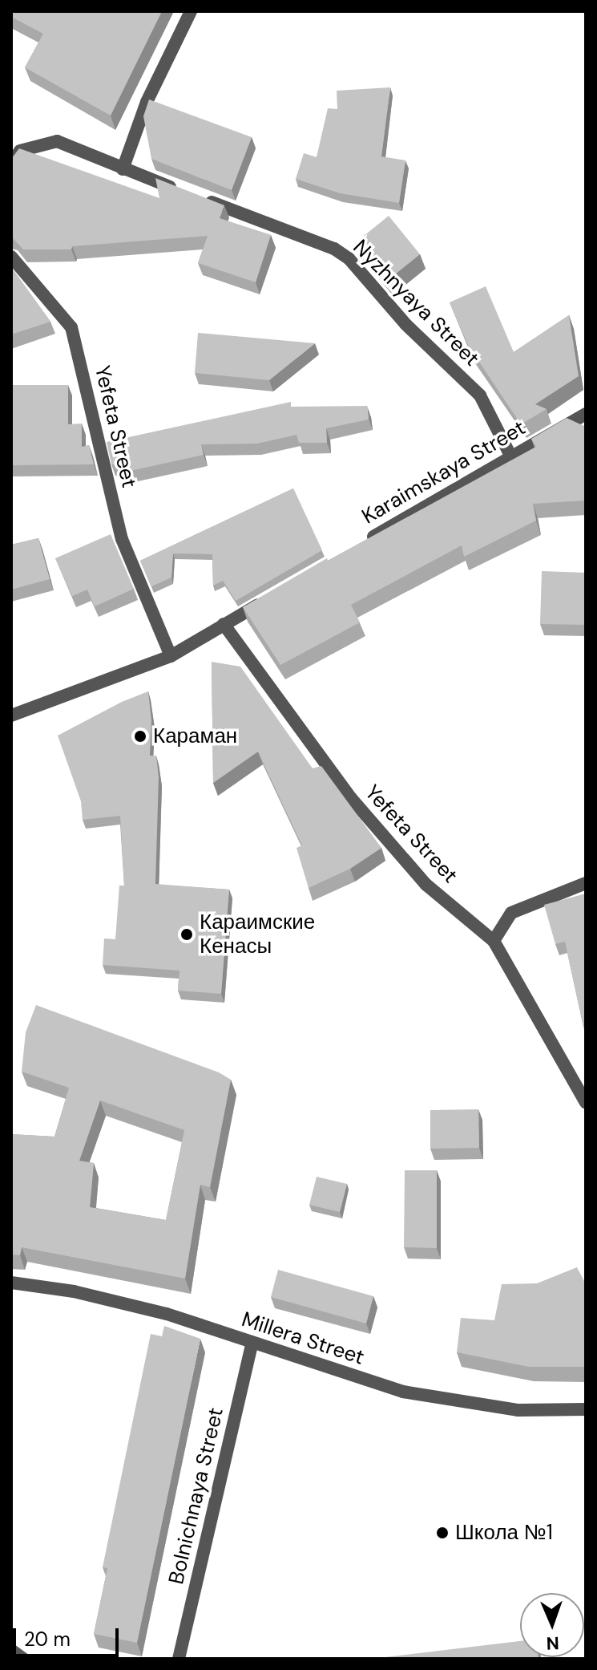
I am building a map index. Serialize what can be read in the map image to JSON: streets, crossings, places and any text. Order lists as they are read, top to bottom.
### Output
{
  "streets": {
    "street": [
      "Nyzhnyaya Street",
      "Yefeta Street",
      "Karaimskaya Street",
      "Millera Street",
      "Bolnichnaya Street"
    ]
  },
  "crossings": [
    ["Nyzhnyaya Street", "Karaimskaya Street"],
    ["Millera Street", "Bolnichnaya Street"]
  ],
  "places": ["Караман", "Караимские Кенасы", "Школа №1"],
  "scale_bar": "20 m",
  "north": "bottom"
}
